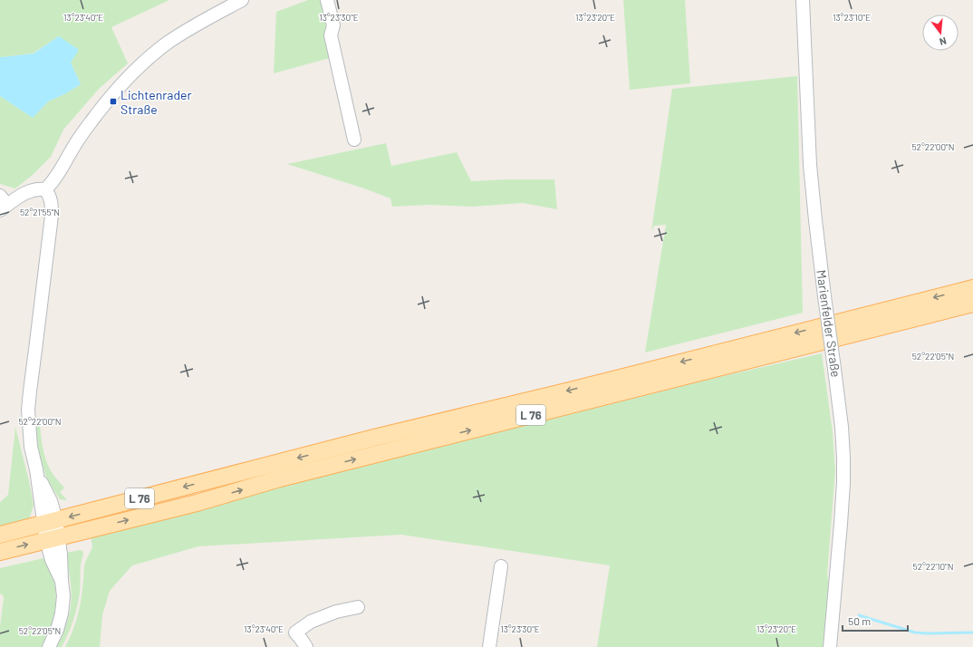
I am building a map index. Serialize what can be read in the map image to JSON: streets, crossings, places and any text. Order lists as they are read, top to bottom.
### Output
{
  "streets": {
    "main road": ["L 76"],
    "street": ["Marienfelder Straße"]
  },
  "places": {
    "transit": ["Lichtenrader Straße"]
  },
  "scale_bar": "50 m",
  "north": "bottom",
  "coordinates": [
    "13°23'40\"E",
    "13°23'30\"E",
    "13°23'20\"E",
    "13°23'10\"E",
    "52°22'00\"N",
    "52°21'55\"N",
    "52°22'05\"N",
    "52°22'10\"N"
  ]
}
